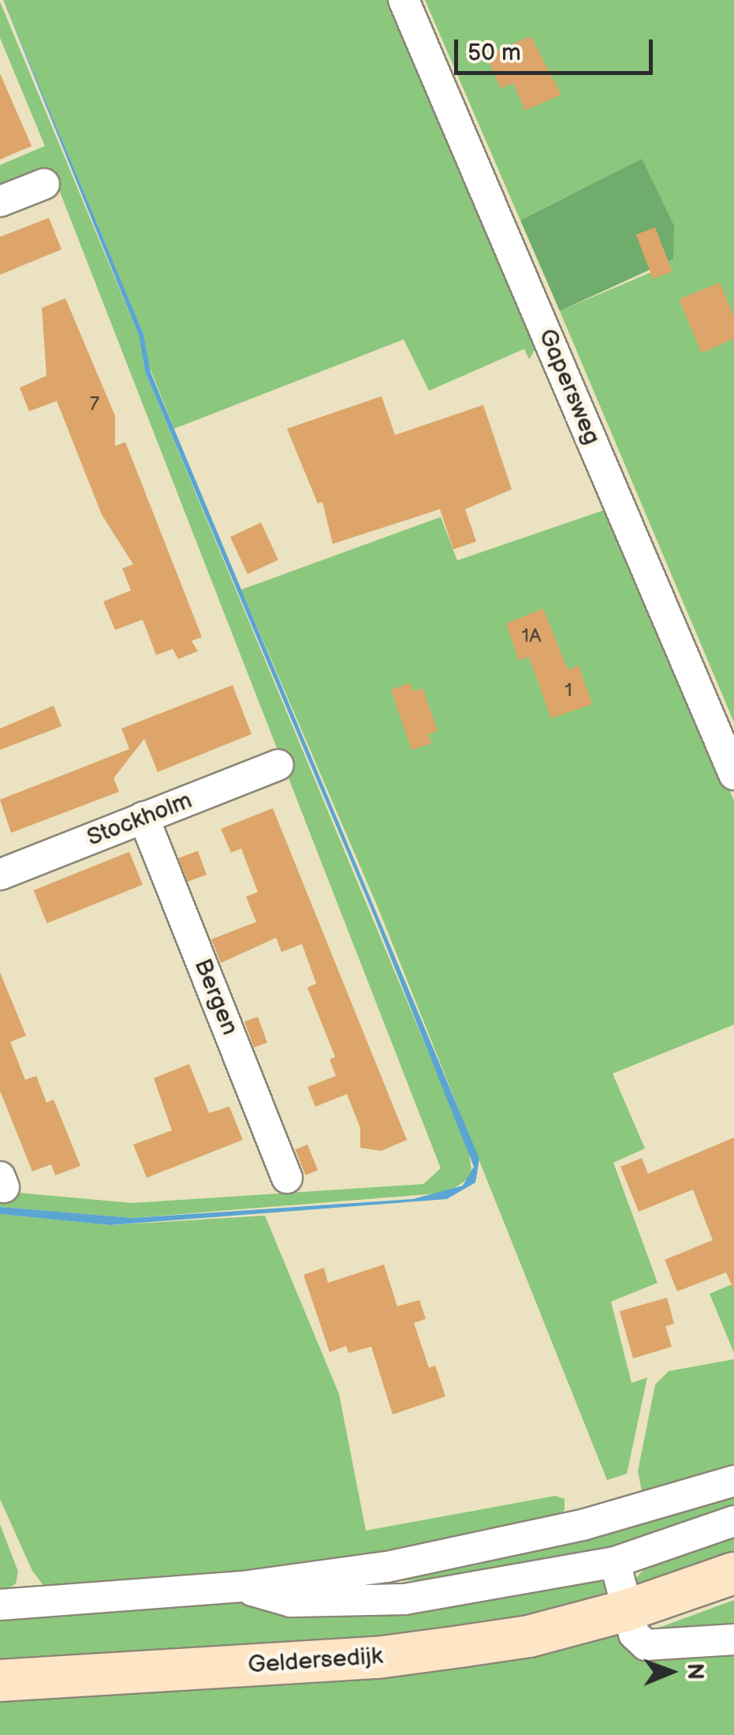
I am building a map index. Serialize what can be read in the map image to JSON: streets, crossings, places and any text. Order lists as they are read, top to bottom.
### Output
{
  "streets": {
    "main road": ["Geldersedijk"],
    "street": ["Gapersweg", "Stockholm", "Bergen"]
  },
  "crossings": [
    ["Stockholm", "Bergen"]
  ],
  "house_numbers": ["7", "1A", "1"],
  "scale_bar": "50 m",
  "north": "right"
}
